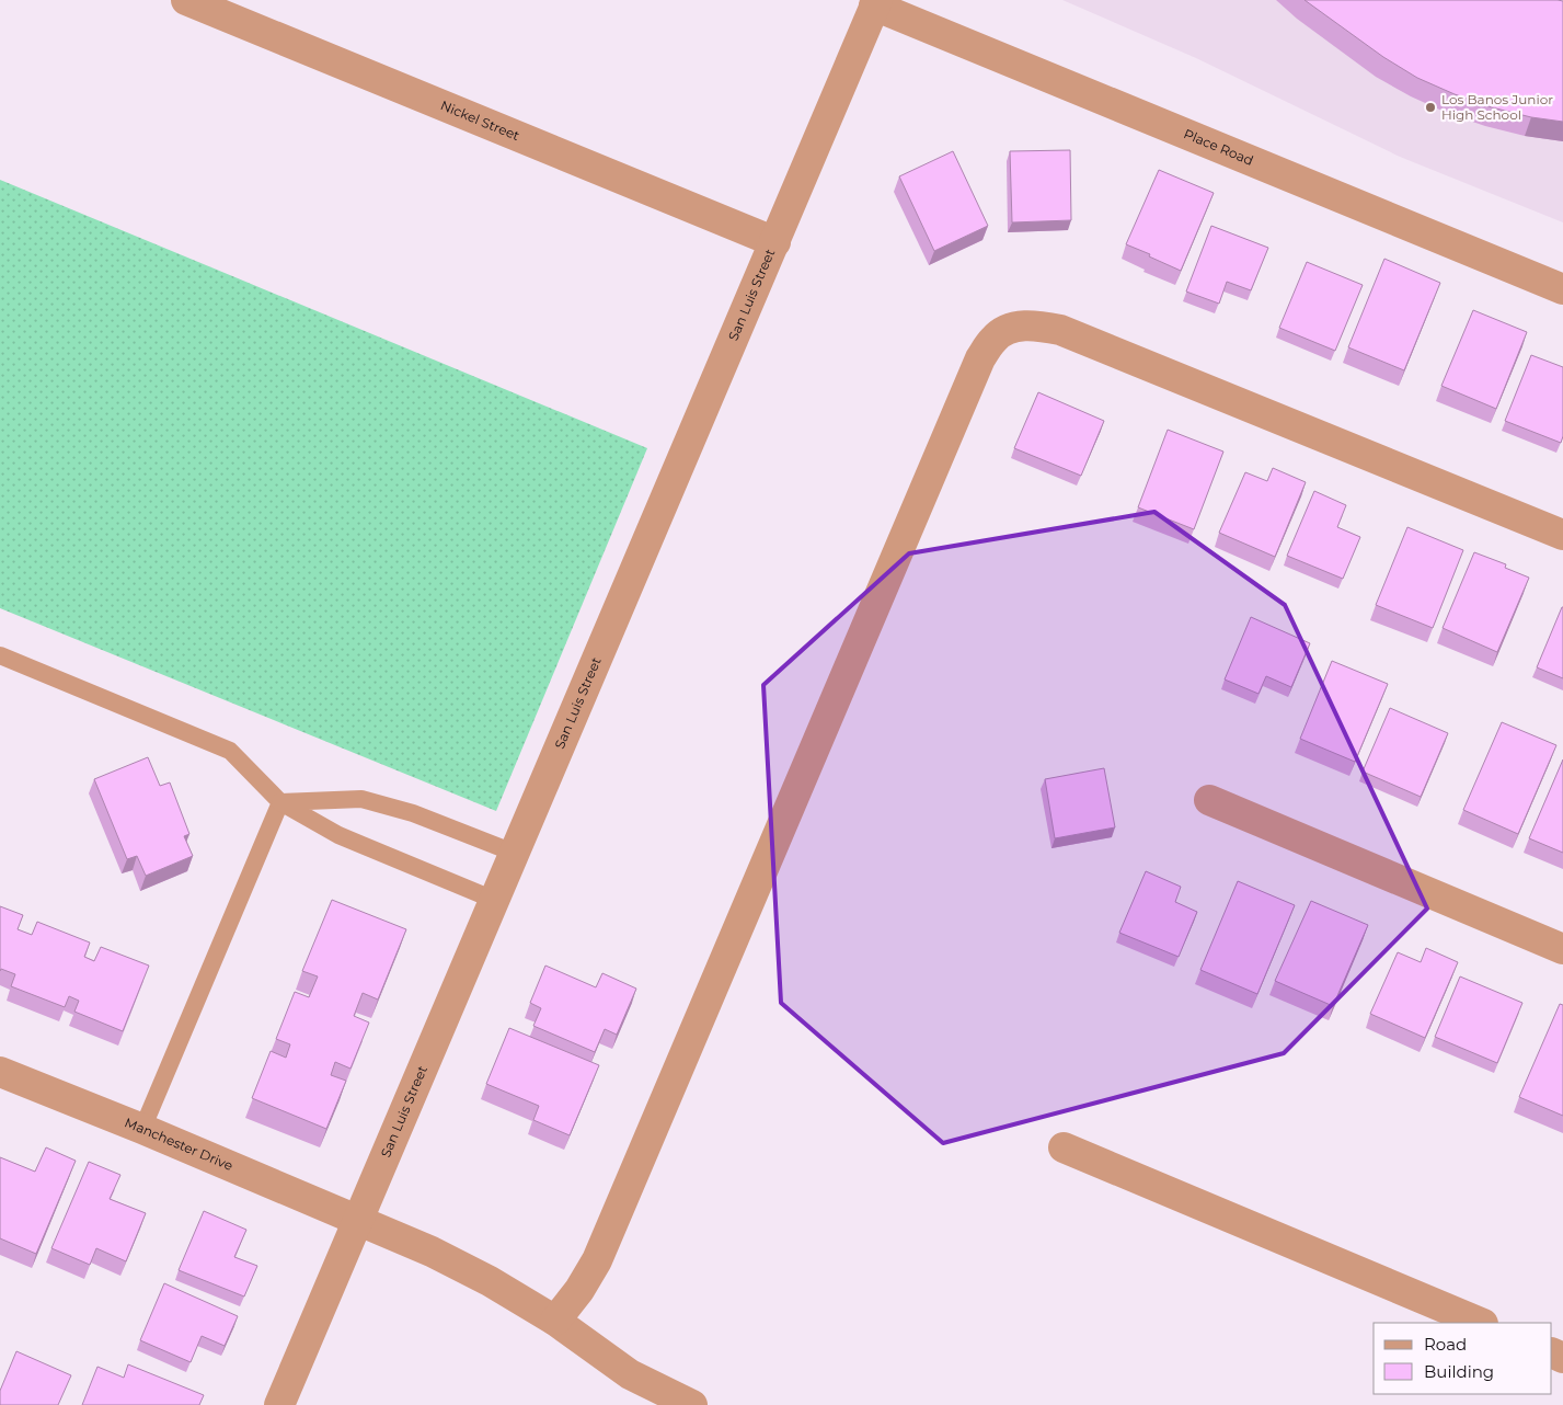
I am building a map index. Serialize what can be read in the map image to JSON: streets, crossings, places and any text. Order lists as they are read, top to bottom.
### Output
{
  "streets": {
    "street": [
      "Nickel Street",
      "Place Road",
      "San Luis Street",
      "Manchester Drive"
    ]
  },
  "crossings": [
    ["Nickel Street", "San Luis Street"],
    ["Place Road", "San Luis Street"],
    ["San Luis Street", "Manchester Drive"]
  ],
  "places": ["Los Banos Junior High School"],
  "legend": ["Road", "Building"]
}
